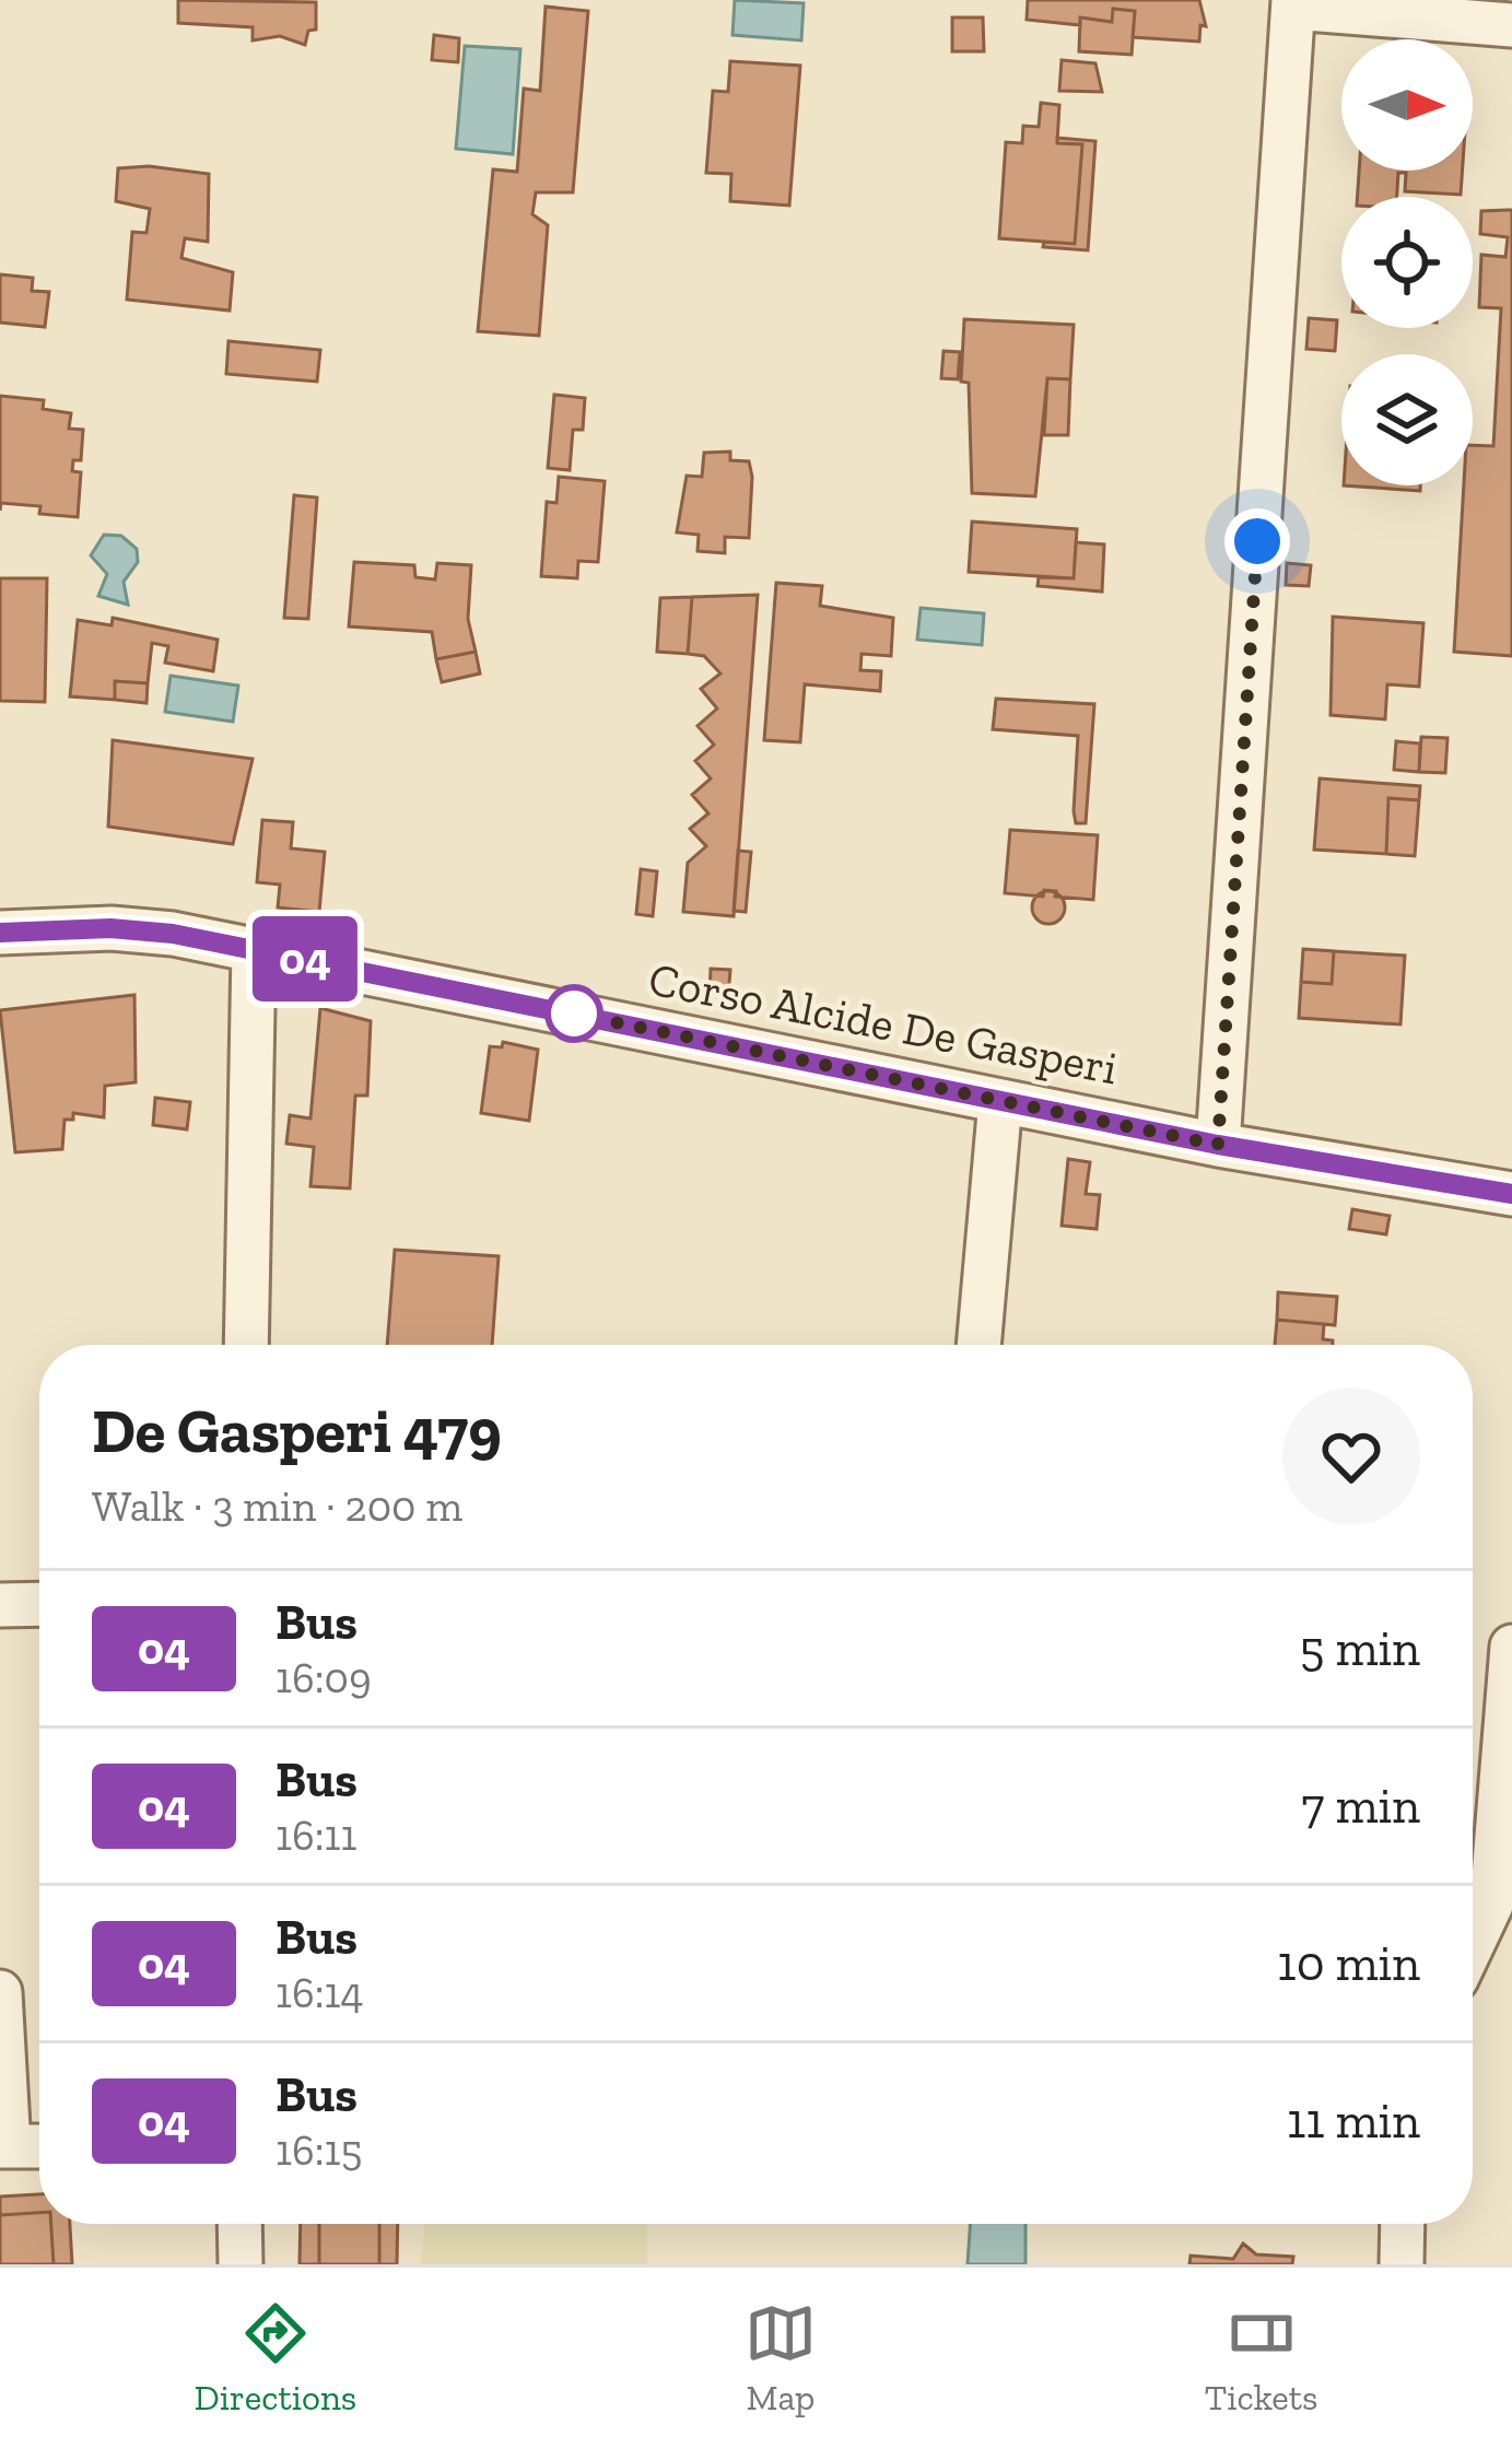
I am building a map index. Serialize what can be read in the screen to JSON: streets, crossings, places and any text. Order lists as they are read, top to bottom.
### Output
{
  "streets": {
    "street": ["Corso Alcide De Gasperi"]
  },
  "lines": ["bus line 04"],
  "north": "right",
  "page": {
    "on_map": "04",
    "heading": ["De Gasperi 479", "Walk · 3 min · 200 m"],
    "list": [
      {
        "mark": "04",
        "name": "Bus",
        "note": "16:09",
        "value": "5 min"
      },
      {
        "mark": "04",
        "name": "Bus",
        "note": "16:11",
        "value": "7 min"
      },
      {
        "mark": "04",
        "name": "Bus",
        "note": "16:14",
        "value": "10 min"
      },
      {
        "mark": "04",
        "name": "Bus",
        "note": "16:15",
        "value": "11 min"
      }
    ],
    "tabs": ["Directions", "Map", "Tickets"]
  }
}
